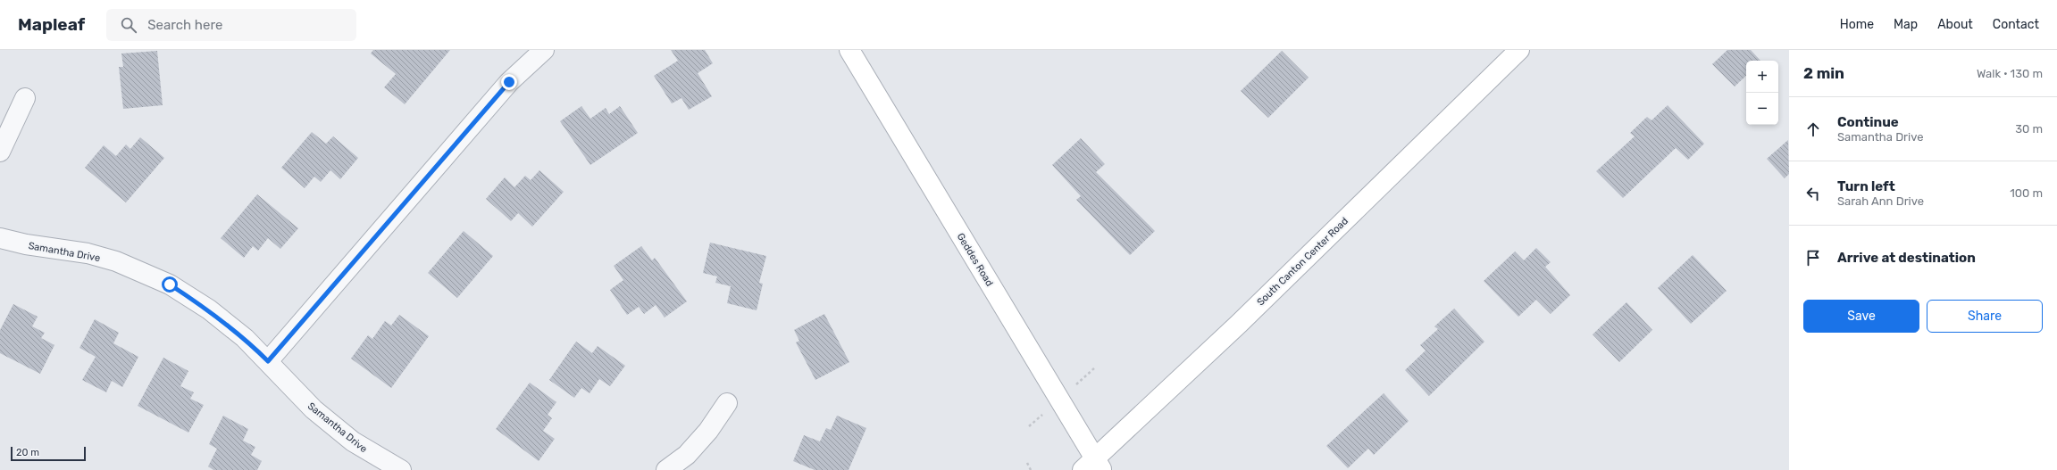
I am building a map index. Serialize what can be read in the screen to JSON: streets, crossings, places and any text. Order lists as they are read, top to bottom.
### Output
{
  "streets": {
    "main road": ["Geddes Road", "South Canton Center Road"],
    "street": ["Samantha Drive"]
  },
  "crossings": [
    ["Geddes Road", "South Canton Center Road"]
  ],
  "scale_bar": "20 m",
  "page": {
    "header": "Mapleaf",
    "search": "Search here",
    "nav": [
      "Home",
      "Map",
      "About",
      "Contact"
    ],
    "heading": ["2 min", "Walk · 130 m"],
    "map_buttons": ["+", "−"],
    "list": [
      ["Continue", "Samantha Drive", "30 m"],
      ["Turn left", "Sarah Ann Drive", "100 m"],
      "Arrive at destination"
    ],
    "buttons": ["Save", "Share"],
    "scale": "20 m"
  }
}
